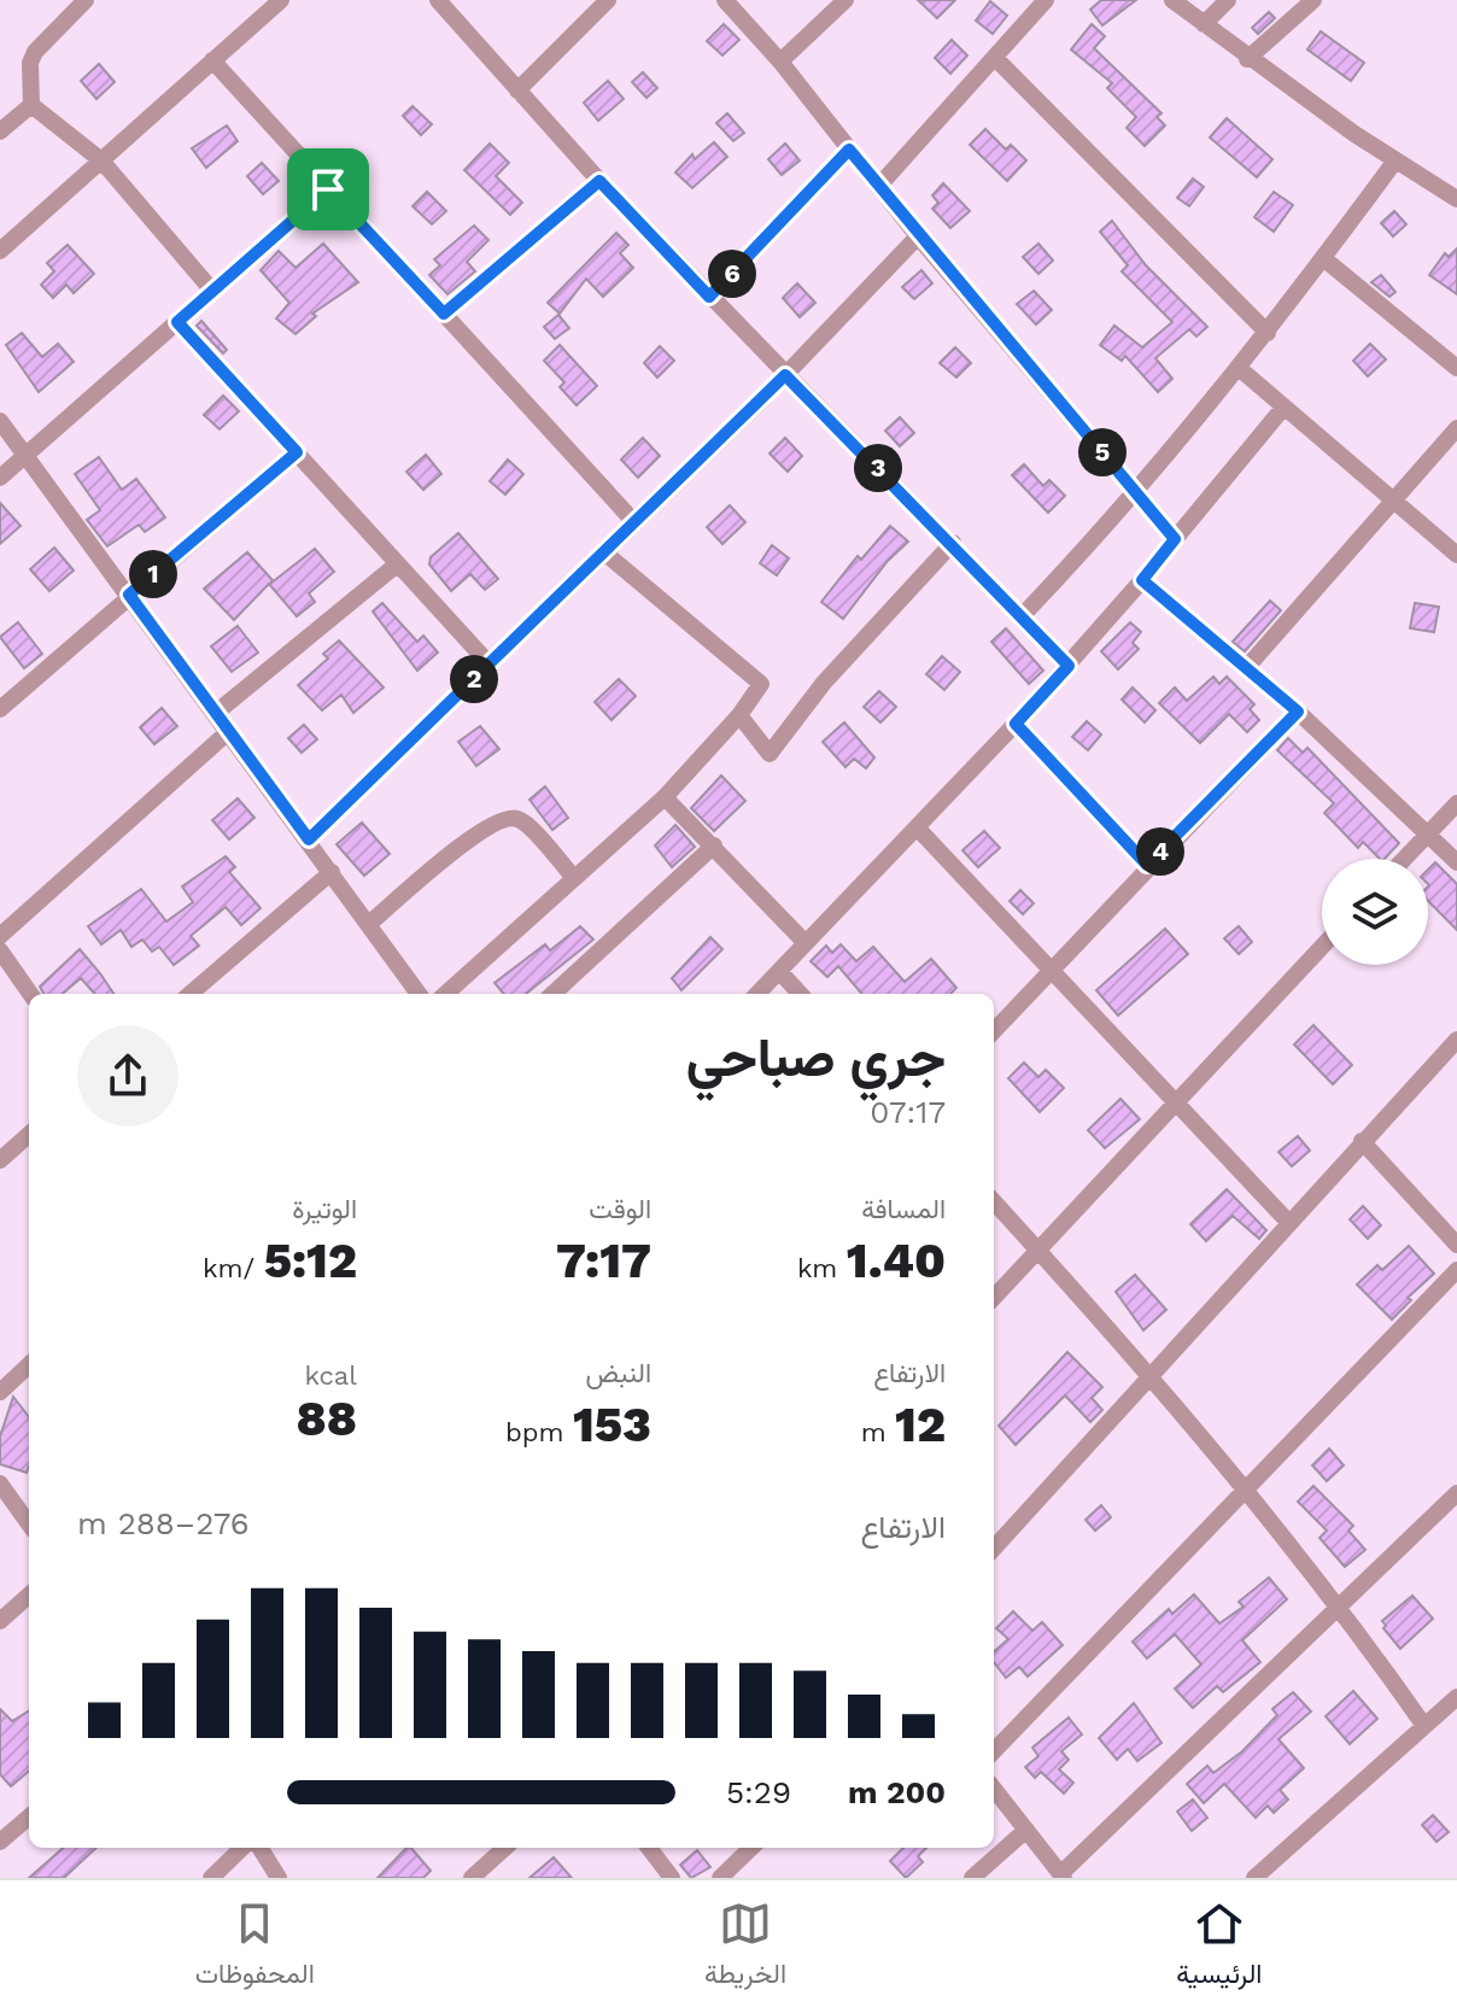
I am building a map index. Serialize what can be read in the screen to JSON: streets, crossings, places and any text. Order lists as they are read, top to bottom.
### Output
{
  "page": {
    "pins": [
      "6",
      "5",
      "3",
      "1",
      "2",
      "4"
    ],
    "heading": ["جري صباحي", "07:17"],
    "stats": [
      ["المسافة", "1.40 km"],
      ["الوقت", "7:17"],
      ["الوتيرة", "5:12 /km"],
      ["الارتفاع", "12 m"],
      ["النبض", "153 bpm"],
      ["kcal", "88"]
    ],
    "chart": ["الارتفاع", "276–288 m"],
    "list": [
      {
        "name": "200 m",
        "note": "5:29"
      }
    ],
    "tabs": ["الرئيسية", "الخريطة", "المحفوظات"]
  }
}
